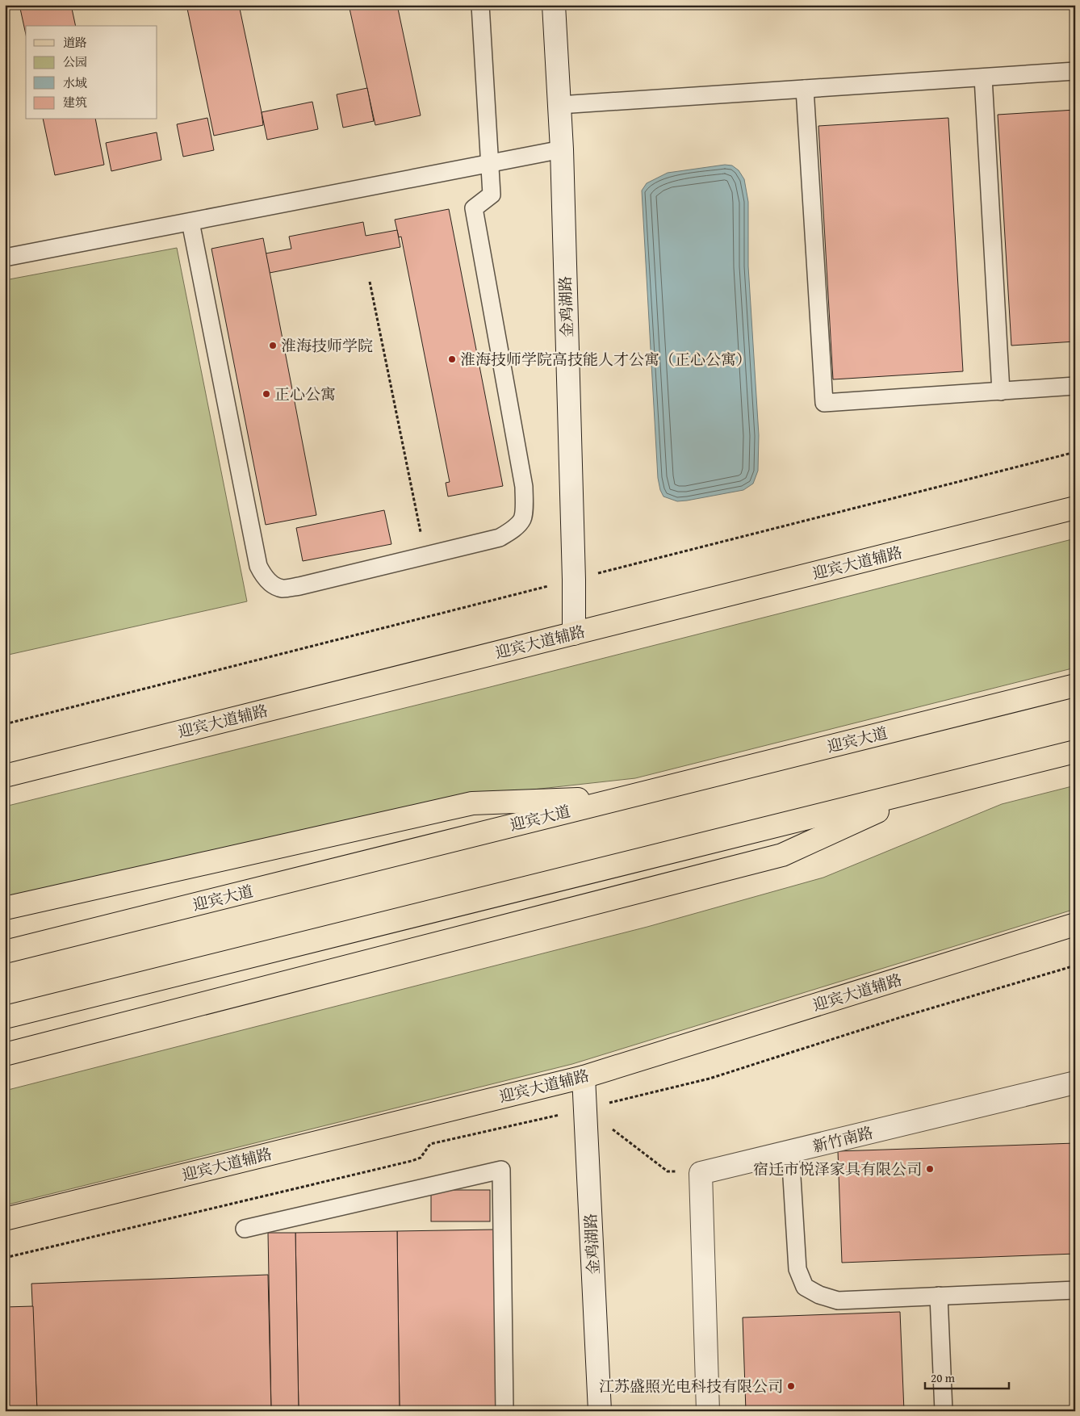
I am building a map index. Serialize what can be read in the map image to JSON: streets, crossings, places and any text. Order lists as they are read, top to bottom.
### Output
{
  "streets": {
    "main road": ["迎宾大道辅路", "迎宾大道"],
    "street": ["金鸡湖路", "新竹南路"]
  },
  "crossings": [
    ["金鸡湖路", "迎宾大道辅路"]
  ],
  "places": [
    "淮海技师学院",
    "淮海技师学院高技能人才公寓（正心公寓）",
    "正心公寓",
    "宿迁市悦泽家具有限公司",
    "江苏盛照光电科技有限公司"
  ],
  "legend": [
    "道路",
    "公园",
    "水域",
    "建筑"
  ],
  "scale_bar": "20 m"
}
